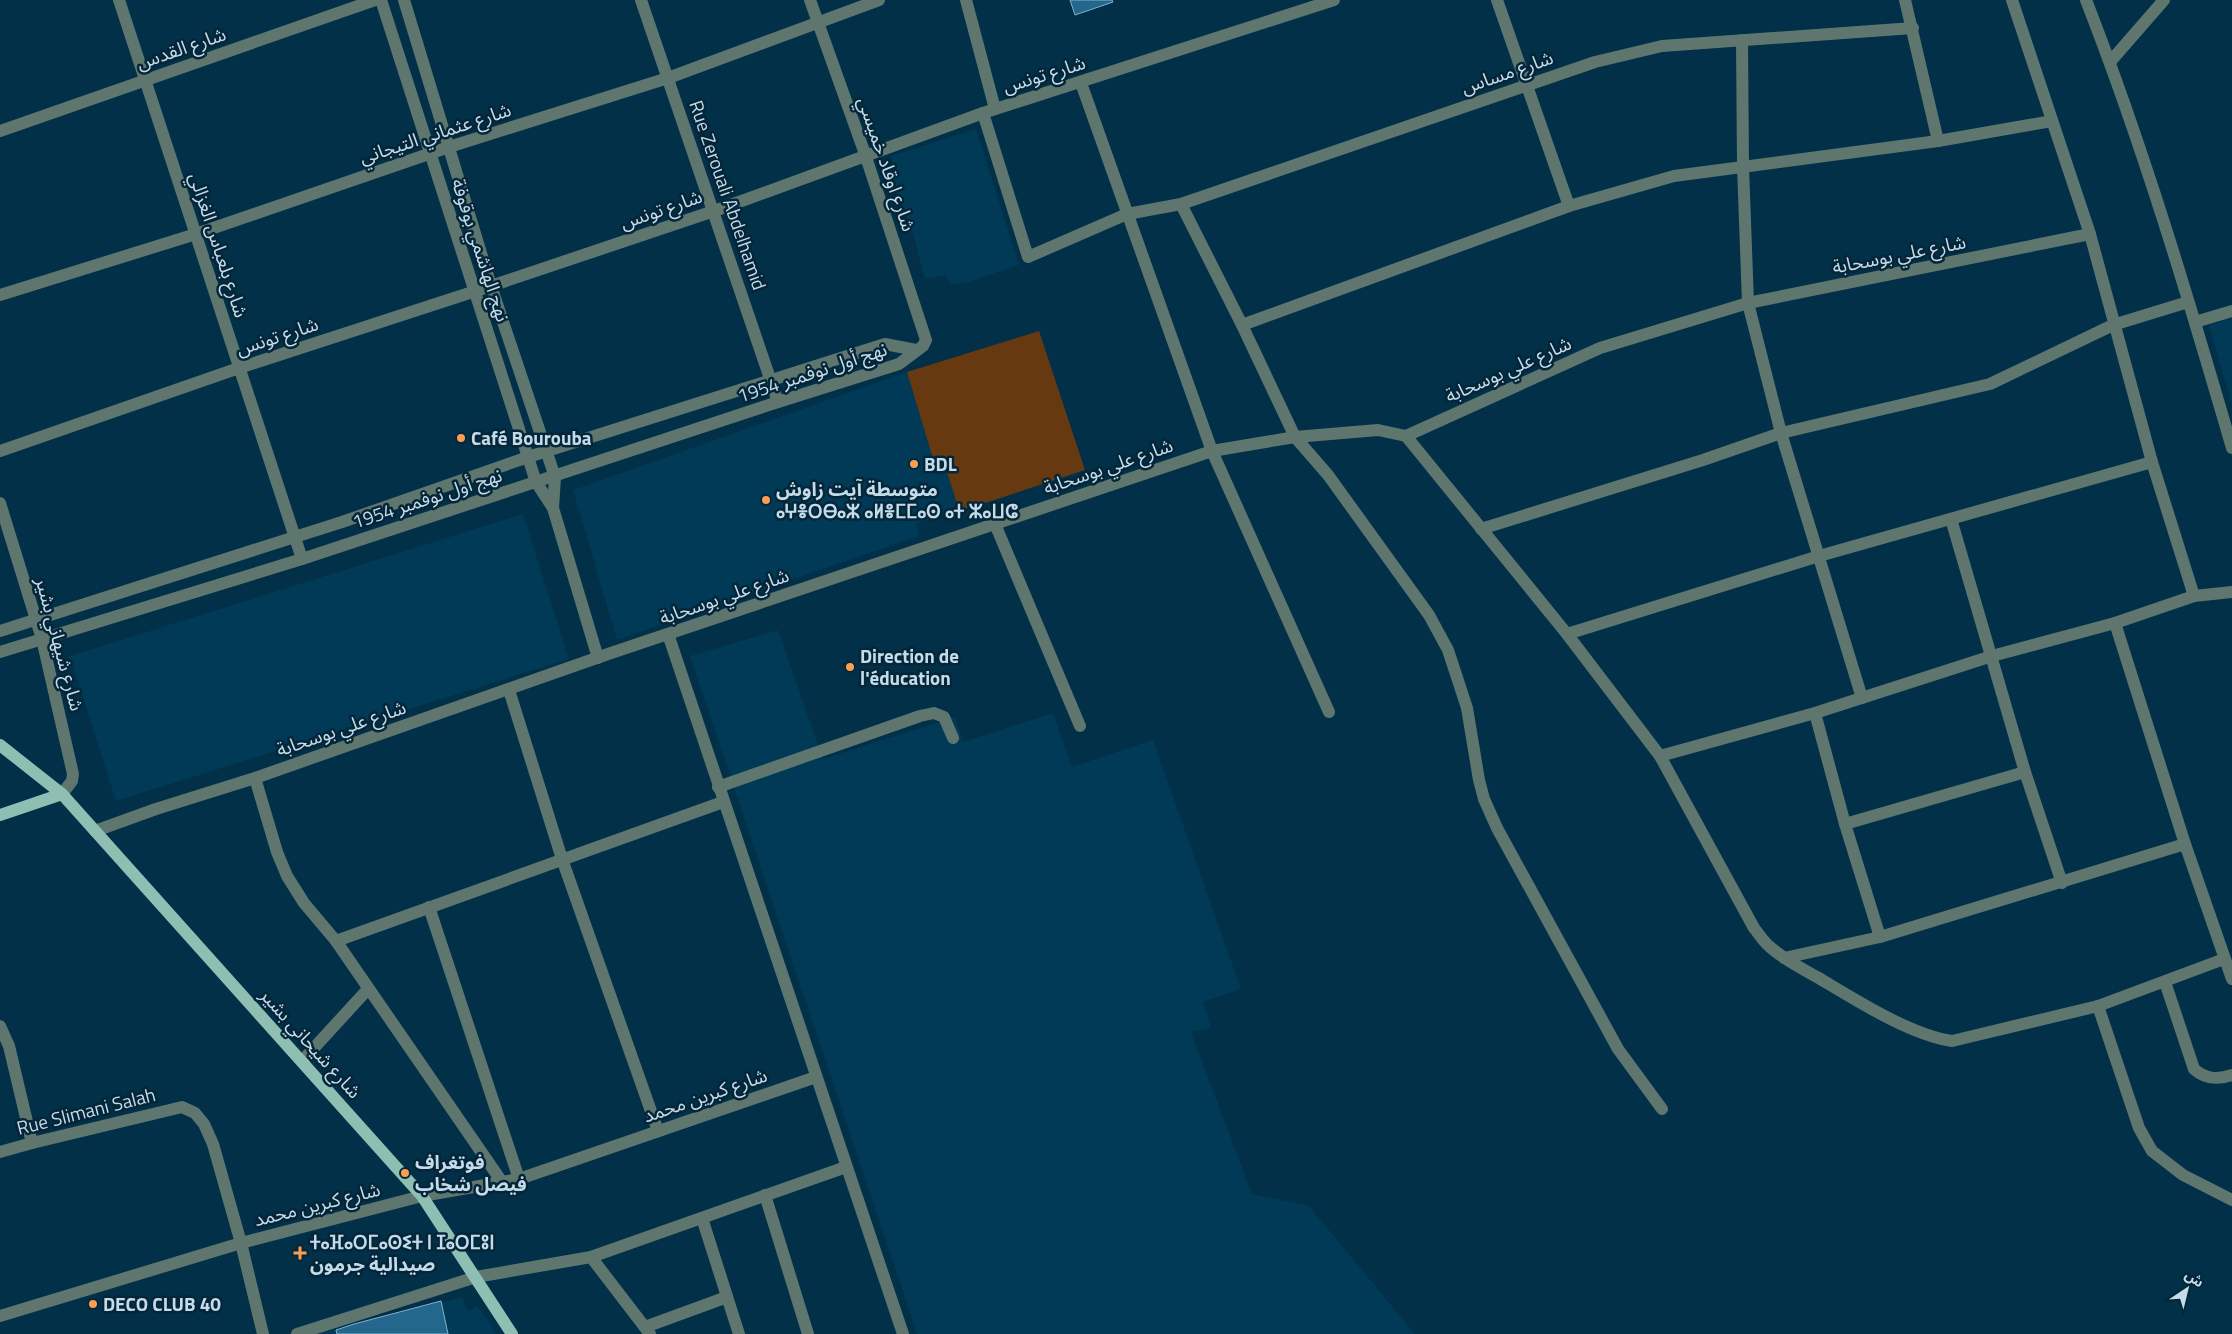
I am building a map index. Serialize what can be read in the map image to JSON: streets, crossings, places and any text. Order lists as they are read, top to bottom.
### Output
{
  "streets": {
    "main road": ["شارع شيحاني بشير"],
    "street": [
      "شارع القدس",
      "شارع مساس",
      "شارع تونس",
      "شارع عثماني التيجاني",
      "شارع اوقاد خميسي",
      "Rue Zerouali Abdelhamid",
      "شارع بلعباس الغزالي",
      "نهج الهاشمي بوقوفة",
      "شارع علي بوسحابة",
      "نهج أول نوفمبر 1954",
      "شارع شيهاني بشير",
      "شارع كبرين محمد",
      "Rue Slimani Salah"
    ]
  },
  "crossings": [
    ["شارع القدس", "شارع بلعباس الغزالي"],
    ["شارع مساس", "شارع تونس"],
    ["شارع تونس", "شارع اوقاد خميسي"],
    ["شارع تونس", "Rue Zerouali Abdelhamid"],
    ["شارع تونس", "شارع بلعباس الغزالي"],
    ["شارع تونس", "نهج الهاشمي بوقوفة"],
    ["شارع عثماني التيجاني", "شارع اوقاد خميسي"],
    ["شارع عثماني التيجاني", "Rue Zerouali Abdelhamid"],
    ["شارع عثماني التيجاني", "شارع بلعباس الغزالي"],
    ["شارع عثماني التيجاني", "نهج الهاشمي بوقوفة"],
    ["شارع اوقاد خميسي", "نهج أول نوفمبر 1954"],
    ["Rue Zerouali Abdelhamid", "نهج أول نوفمبر 1954"],
    ["شارع بلعباس الغزالي", "نهج أول نوفمبر 1954"],
    ["نهج الهاشمي بوقوفة", "شارع علي بوسحابة"],
    ["نهج الهاشمي بوقوفة", "نهج أول نوفمبر 1954"],
    ["شارع علي بوسحابة", "شارع شيحاني بشير"],
    ["نهج أول نوفمبر 1954", "شارع شيهاني بشير"],
    ["شارع شيهاني بشير", "شارع شيحاني بشير"],
    ["شارع شيحاني بشير", "شارع كبرين محمد"],
    ["شارع كبرين محمد", "Rue Slimani Salah"]
  ],
  "places": {
    "other": [
      "Café Bourouba",
      "BDL",
      "متوسطة آيت زاوش ⴰⵖⴻⵔⴱⴰⵣ ⴰⵍⴻⵎⵎⴰⵙ ⴰⵜ ⵣⴰⵡⵛ",
      "Direction de l'éducation",
      "فوتغراف فيصل شخاب",
      "DECO CLUB 40"
    ],
    "health": ["ⵜⴰⴼⴰⵔⵎⴰⵙⵉⵜ ⵏ ⵊⴰⵔⵎⵓⵏ صيدالية جرمون"]
  },
  "north": "top right"
}
